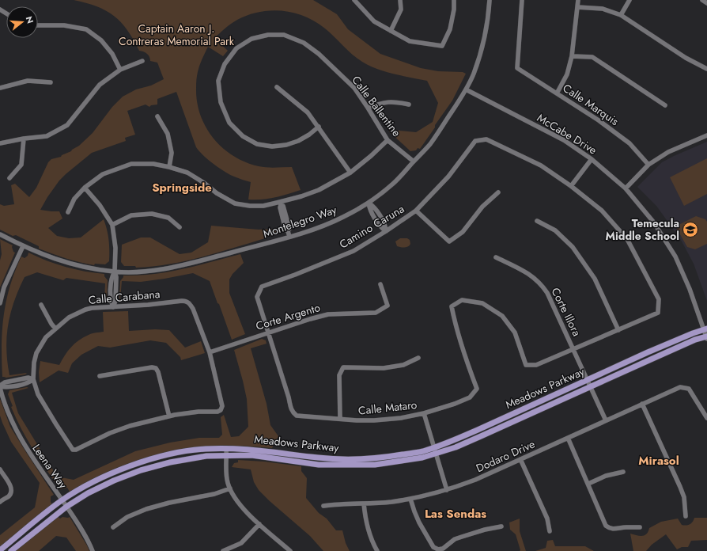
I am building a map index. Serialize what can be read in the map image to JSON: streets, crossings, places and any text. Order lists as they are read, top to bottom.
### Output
{
  "streets": {
    "main road": ["Meadows Parkway"],
    "street": [
      "Calle Marquis",
      "Calle Ballentine",
      "McCabe Drive",
      "Montelegro Way",
      "Camino Caruna",
      "Calle Carabana",
      "Corte Illora",
      "Corte Argento",
      "Calle Mataro",
      "Dodaro Drive",
      "Leena Way"
    ]
  },
  "crossings": [
    ["Calle Ballentine", "Montelegro Way"],
    ["McCabe Drive", "Montelegro Way"],
    ["McCabe Drive", "Meadows Parkway"],
    ["Camino Caruna", "Corte Argento"],
    ["Camino Caruna", "Calle Mataro"],
    ["Calle Carabana", "Corte Argento"],
    ["Corte Illora", "Meadows Parkway"],
    ["Corte Illora", "Calle Mataro"],
    ["Corte Illora", "Dodaro Drive"],
    ["Corte Argento", "Calle Mataro"],
    ["Meadows Parkway", "Leena Way"]
  ],
  "districts": ["Springside", "Mirasol", "Las Sendas"],
  "parks": ["Captain Aaron J. Contreras Memorial Park"],
  "places": {
    "school or university": ["Temecula Middle School"]
  },
  "north": "right"
}
